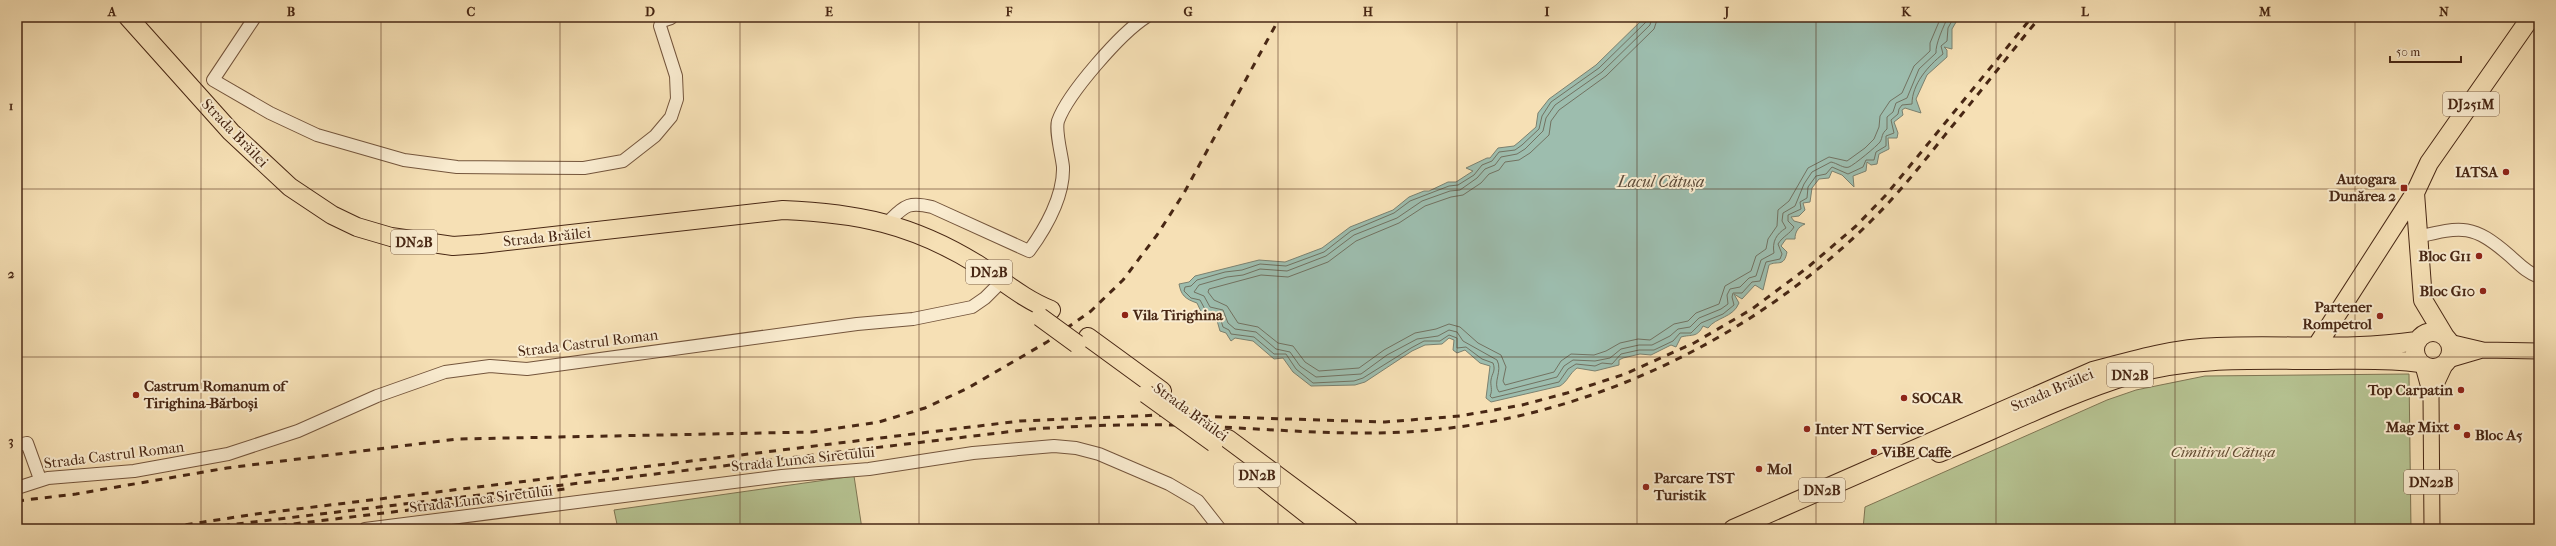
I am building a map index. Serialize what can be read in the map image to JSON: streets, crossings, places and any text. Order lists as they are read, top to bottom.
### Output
{
  "streets": {
    "highway": ["DJ251M", "Strada Brăilei", "DN2B"],
    "main road": ["DN22B"],
    "street": ["Strada Castrul Roman", "Strada Lunca Siretului"]
  },
  "crossings": [
    ["DJ251M", "Strada Brăilei"],
    ["DJ251M", "DN22B"],
    ["Strada Brăilei", "Strada Castrul Roman"],
    ["Strada Brăilei", "DN22B"]
  ],
  "water": ["Lacul Cătușa"],
  "parks": ["Cimitirul Cătușa"],
  "places": {
    "other": [
      "IATSA",
      "Bloc G11",
      "Bloc G10",
      "Vila Tirighina",
      "Partener Rompetrol",
      "Top Carpatin",
      "Castrum Romanum of Tirighina-Bărboși",
      "SOCAR",
      "Mag Mixt",
      "Inter NT Service",
      "Bloc A5",
      "ViBE Caffe",
      "Mol",
      "Parcare TST Turistik"
    ],
    "transit": ["Autogara Dunărea 2"]
  },
  "scale_bar": "50 m",
  "grid": {
    "columns": [
      "A",
      "B",
      "C",
      "D",
      "E",
      "F",
      "G",
      "H",
      "I",
      "J",
      "K",
      "L",
      "M",
      "N"
    ],
    "rows": ["1", "2", "3"]
  }
}
